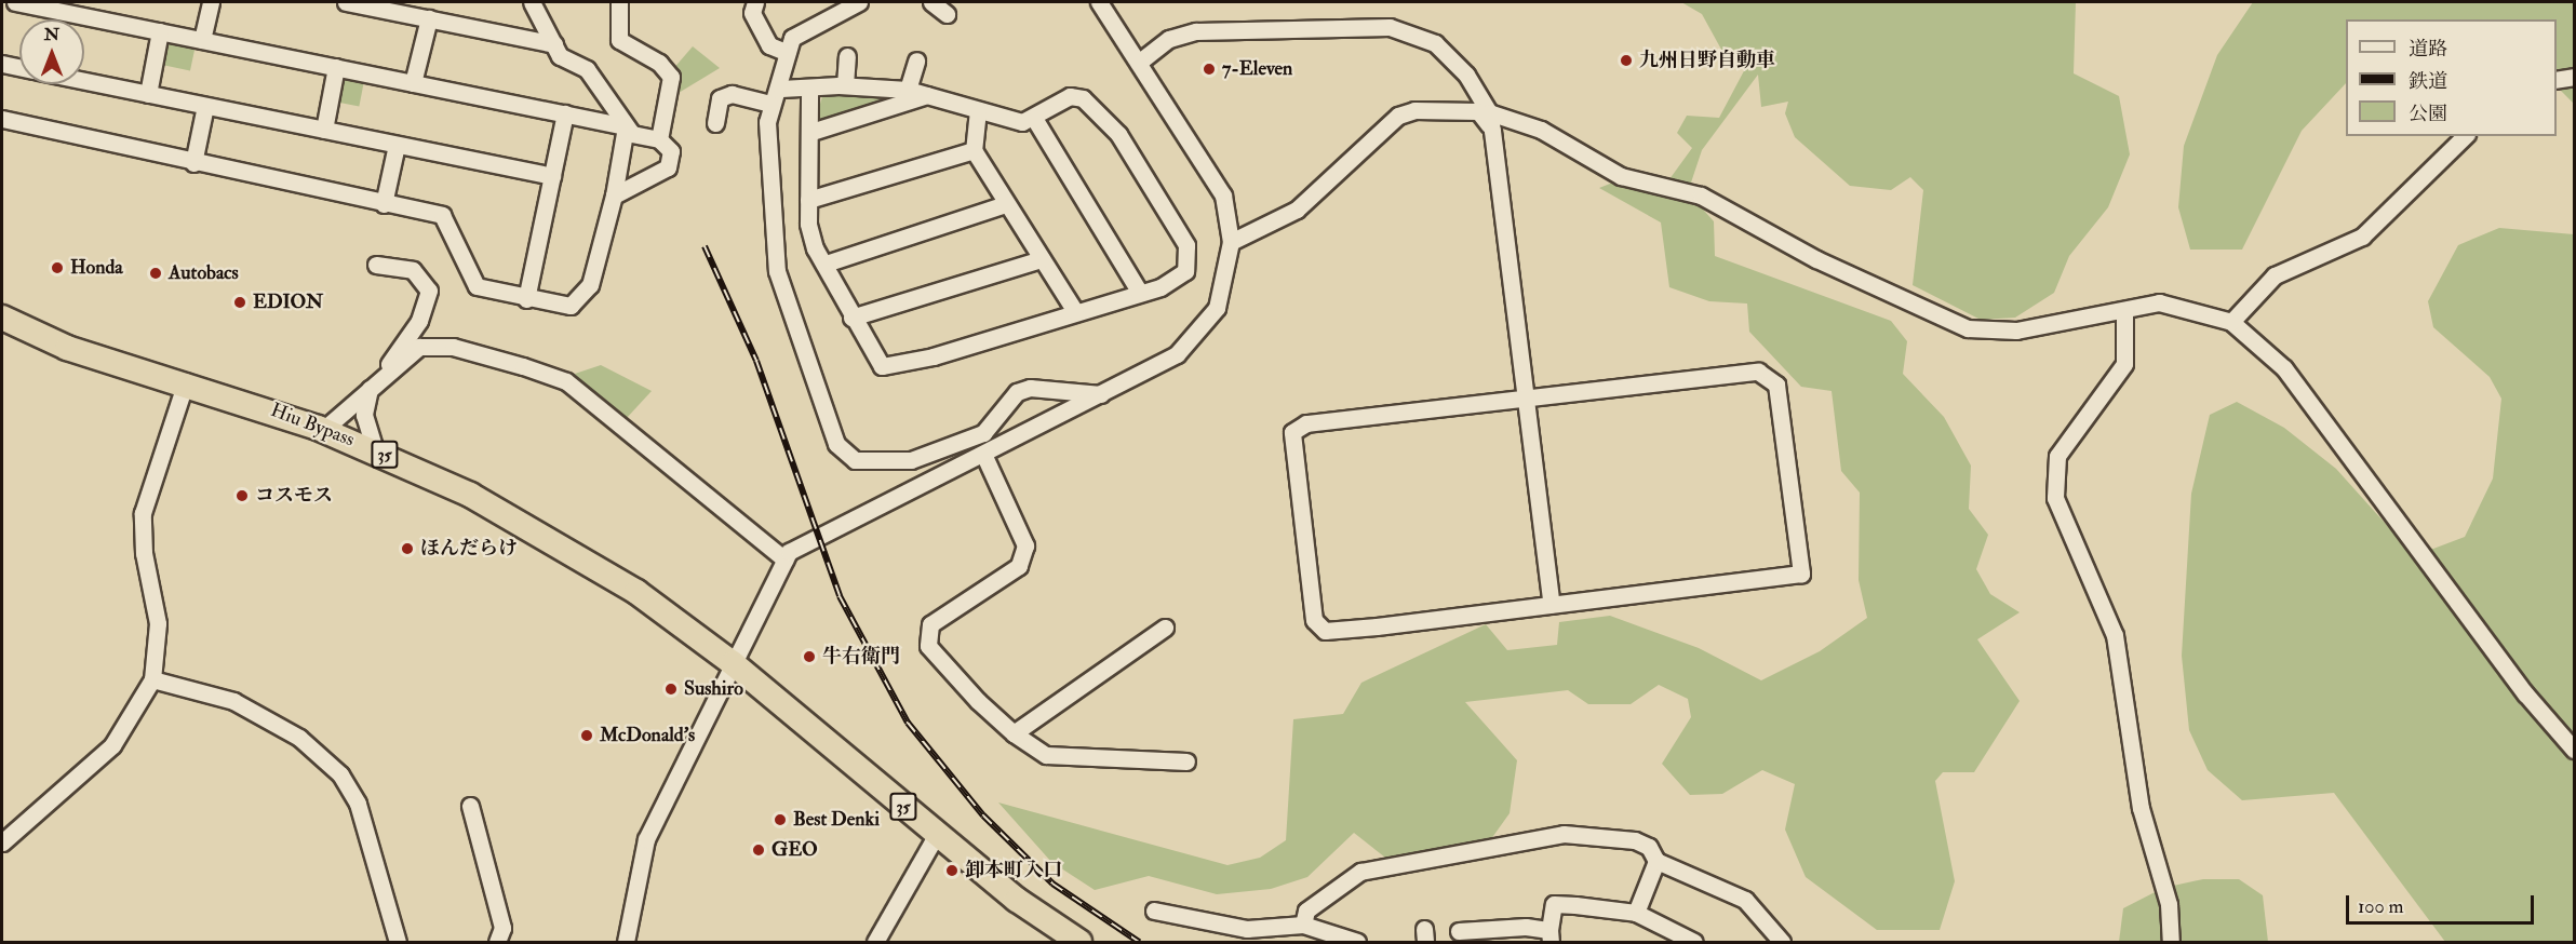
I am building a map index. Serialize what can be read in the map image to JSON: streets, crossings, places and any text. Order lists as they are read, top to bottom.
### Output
{
  "streets": {
    "highway": ["Hiu Bypass", "35"]
  },
  "crossings": [
    ["Hiu Bypass", "35"]
  ],
  "places": [
    "九州日野自動車",
    "7-Eleven",
    "Honda",
    "Autobacs",
    "EDION",
    "コスモス",
    "ほんだらけ",
    "牛右衛門",
    "Sushiro",
    "McDonald's",
    "Best Denki",
    "GEO",
    "卸本町入口"
  ],
  "legend": ["道路", "鉄道", "公園"],
  "scale_bar": "100 m",
  "north": "top"
}
